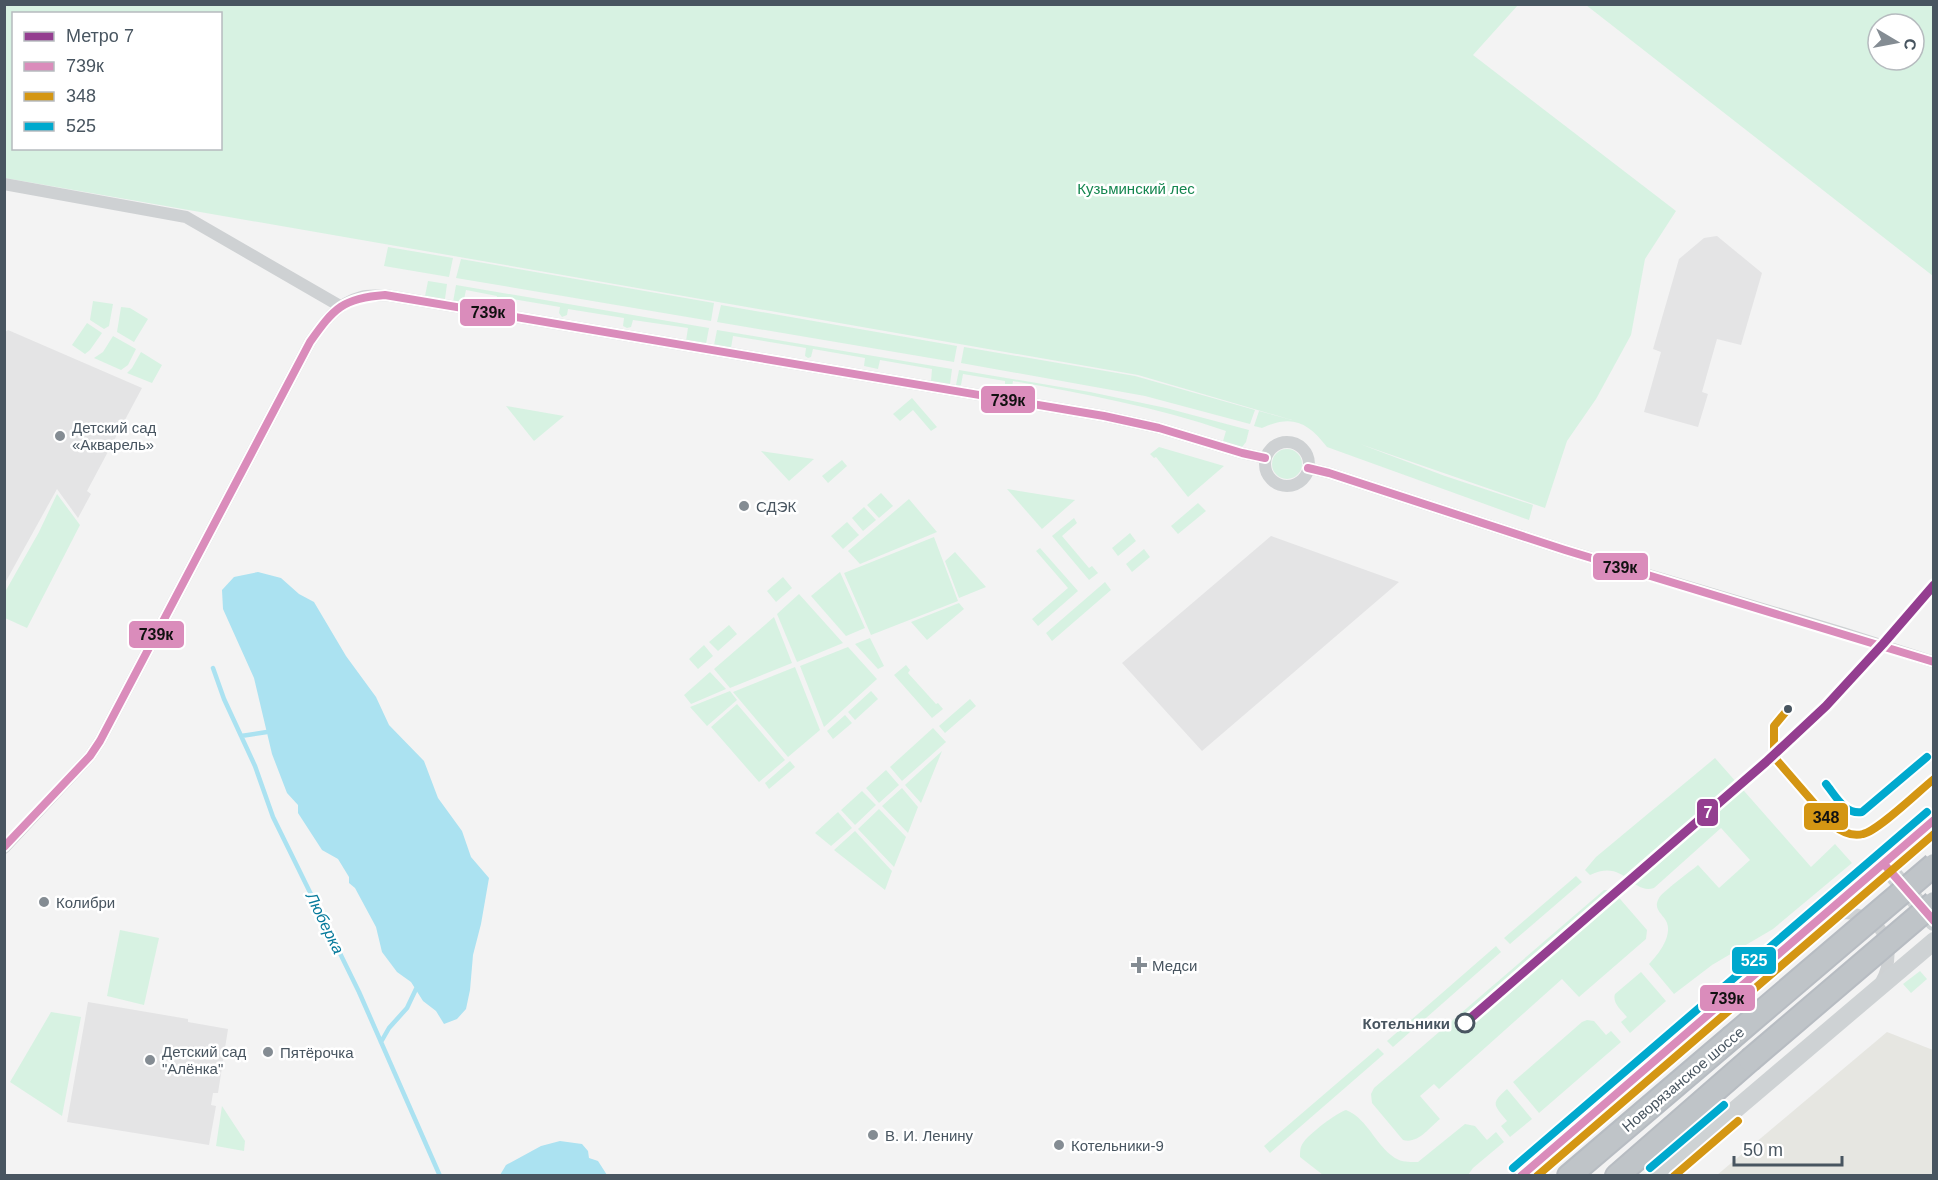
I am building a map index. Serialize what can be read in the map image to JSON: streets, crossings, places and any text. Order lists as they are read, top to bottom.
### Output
{
  "streets": {
    "highway": ["Новорязанское шоссе"]
  },
  "water": ["Люберка"],
  "parks": ["Кузьминский лес"],
  "places": {
    "other": [
      "Детский сад «Акварель»",
      "СДЭК",
      "Колибри",
      "Котельники",
      "Пятёрочка",
      "Детский сад \"Алёнка\"",
      "В. И. Ленину",
      "Котельники-9"
    ],
    "health": ["Медси"]
  },
  "lines": [
    "transit line 739к",
    "metro line 7",
    "transit line 348",
    "transit line 525"
  ],
  "legend": [
    "Метро 7",
    "739к",
    "348",
    "525"
  ],
  "scale_bar": "50 m",
  "north": "right"
}
